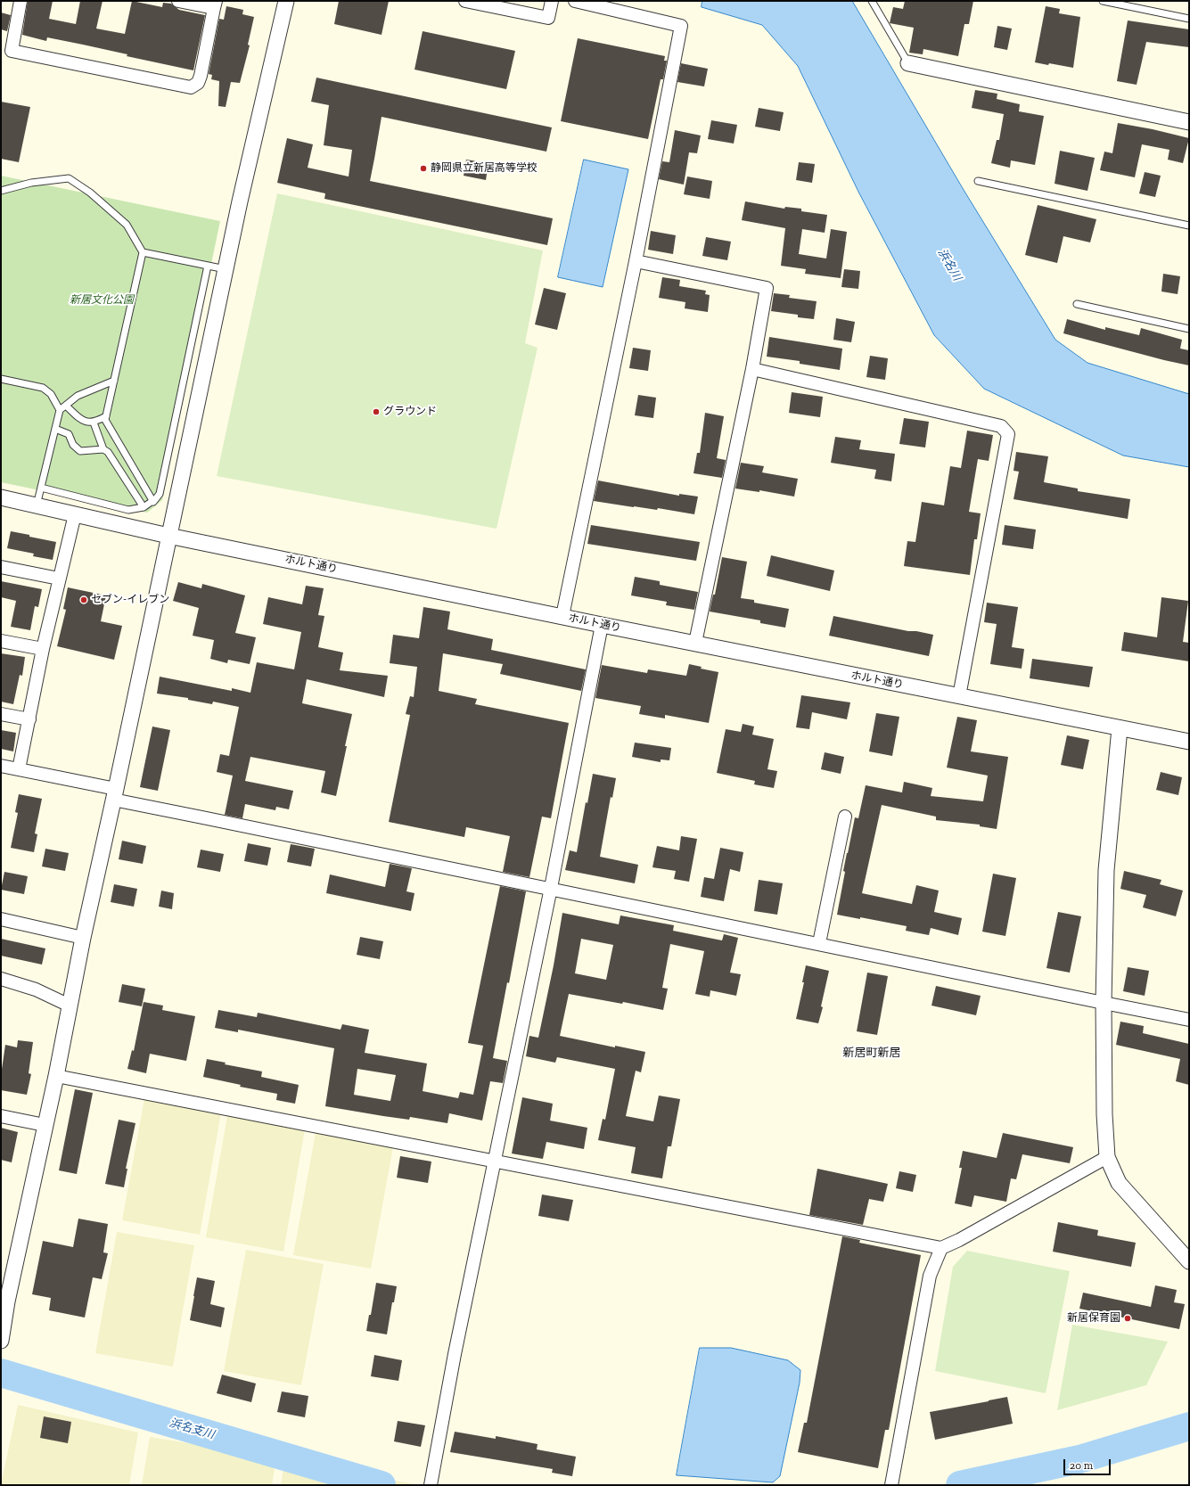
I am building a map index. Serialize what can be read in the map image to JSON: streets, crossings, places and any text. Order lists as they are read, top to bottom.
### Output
{
  "streets": {
    "street": ["ホルト通り"]
  },
  "districts": ["新居町新居"],
  "water": ["浜名川", "浜名支川"],
  "parks": ["新居文化公園"],
  "places": [
    "静岡県立新居高等学校",
    "グラウンド",
    "セブン-イレブン",
    "新居保育園"
  ],
  "scale_bar": "20 m"
}
